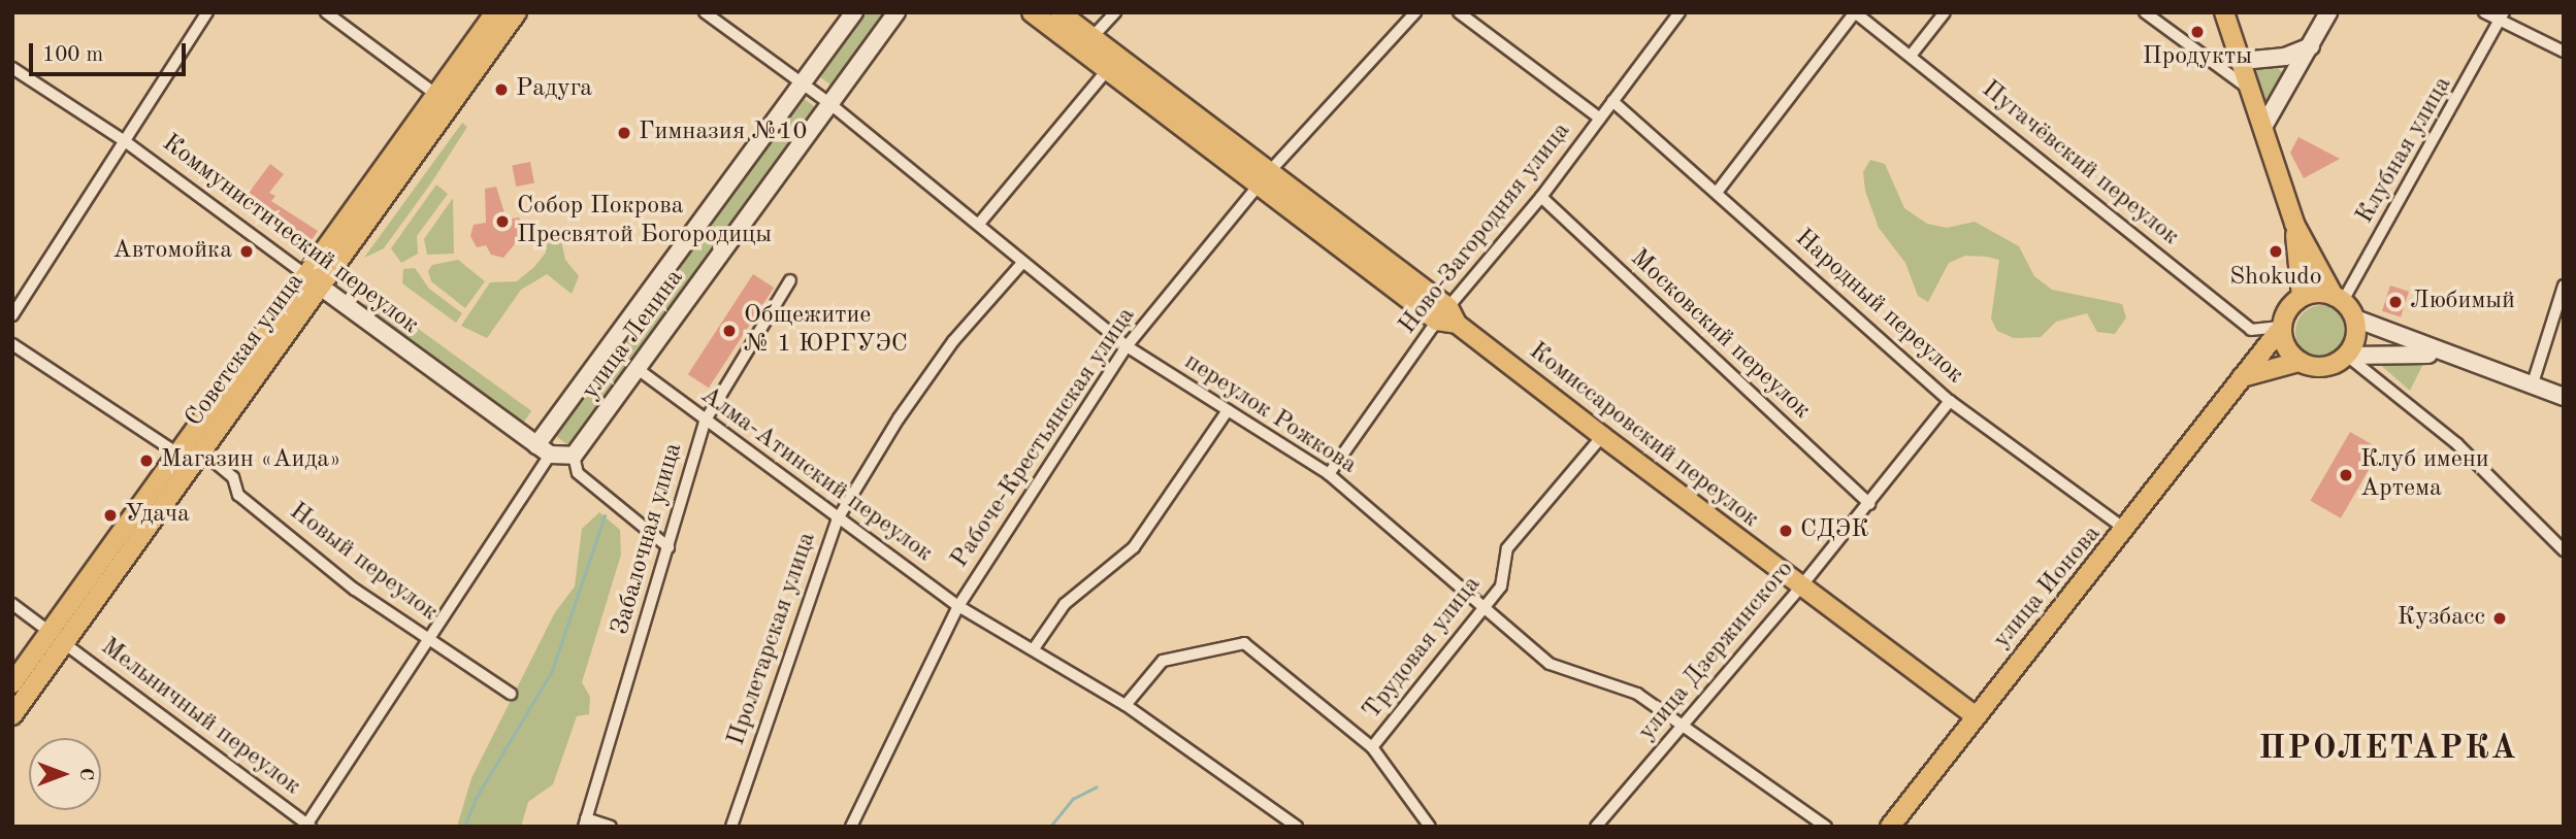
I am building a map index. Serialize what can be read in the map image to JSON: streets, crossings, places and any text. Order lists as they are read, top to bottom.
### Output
{
  "streets": {
    "main road": [
      "Коммунистический переулок",
      "улица Ленина",
      "Советская улица",
      "Комиссаровский переулок",
      "улица Ионова"
    ],
    "street": [
      "Клубная улица",
      "Пугачёвский переулок",
      "Ново-Загородняя улица",
      "Народный переулок",
      "Московский переулок",
      "переулок Рожкова",
      "Рабоче-Крестьянская улица",
      "Алма-Атинский переулок",
      "Забалочная улица",
      "Новый переулок",
      "Пролетарская улица",
      "Трудовая улица",
      "улица Дзержинского",
      "Мельничный переулок"
    ]
  },
  "crossings": [
    ["Клубная улица", "Пугачёвский переулок"],
    ["Клубная улица", "улица Ионова"],
    ["Пугачёвский переулок", "улица Ионова"],
    ["Ново-Загородняя улица", "Народный переулок"],
    ["Ново-Загородняя улица", "Московский переулок"],
    ["Ново-Загородняя улица", "переулок Рожкова"],
    ["Ново-Загородняя улица", "Комиссаровский переулок"],
    ["Коммунистический переулок", "улица Ленина"],
    ["Коммунистический переулок", "Советская улица"],
    ["Народный переулок", "улица Ионова"],
    ["Народный переулок", "улица Дзержинского"],
    ["улица Ленина", "переулок Рожкова"],
    ["улица Ленина", "Алма-Атинский переулок"],
    ["улица Ленина", "Новый переулок"],
    ["улица Ленина", "Мельничный переулок"],
    ["Московский переулок", "улица Дзержинского"],
    ["Советская улица", "Новый переулок"],
    ["Советская улица", "Мельничный переулок"],
    ["переулок Рожкова", "Рабоче-Крестьянская улица"],
    ["переулок Рожкова", "Пролетарская улица"],
    ["переулок Рожкова", "Трудовая улица"],
    ["переулок Рожкова", "улица Дзержинского"],
    ["Комиссаровский переулок", "Рабоче-Крестьянская улица"],
    ["Комиссаровский переулок", "улица Ионова"],
    ["Комиссаровский переулок", "Трудовая улица"],
    ["Комиссаровский переулок", "улица Дзержинского"],
    ["Рабоче-Крестьянская улица", "Алма-Атинский переулок"],
    ["Алма-Атинский переулок", "Забалочная улица"],
    ["Алма-Атинский переулок", "Пролетарская улица"]
  ],
  "districts": ["ПРОЛЕТАРКА"],
  "places": [
    "Продукты",
    "Радуга",
    "Гимназия №10",
    "Собор Покрова Пресвятой Богородицы",
    "Автомойка",
    "Shokudo",
    "Любимый",
    "Общежитие № 1 ЮРГУЭС",
    "Магазин «Аида»",
    "Клуб имени Артема",
    "Удача",
    "СДЭК",
    "Кузбасс"
  ],
  "scale_bar": "100 m",
  "north": "right"
}
